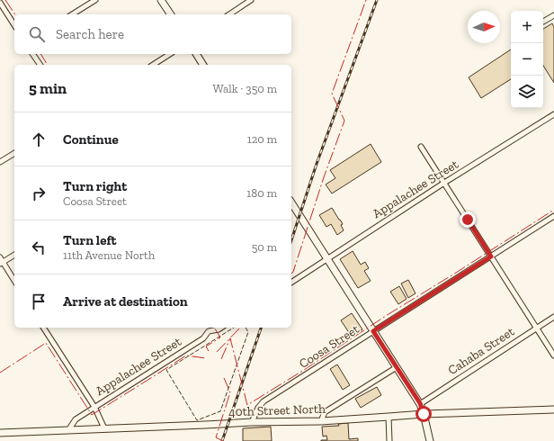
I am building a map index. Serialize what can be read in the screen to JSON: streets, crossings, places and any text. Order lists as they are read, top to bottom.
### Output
{
  "streets": {
    "street": [
      "Appalachee Street",
      "Coosa Street",
      "Cahaba Street",
      "40th Street North"
    ]
  },
  "crossings": [
    ["Appalachee Street", "40th Street North"],
    ["Coosa Street", "40th Street North"]
  ],
  "north": "right",
  "page": {
    "map_buttons": ["+", "−"],
    "search": "Search here",
    "heading": ["5 min", "Walk · 350 m"],
    "list": [
      ["Continue", "120 m"],
      ["Turn right", "Coosa Street", "180 m"],
      ["Turn left", "11th Avenue North", "50 m"],
      "Arrive at destination"
    ]
  }
}
